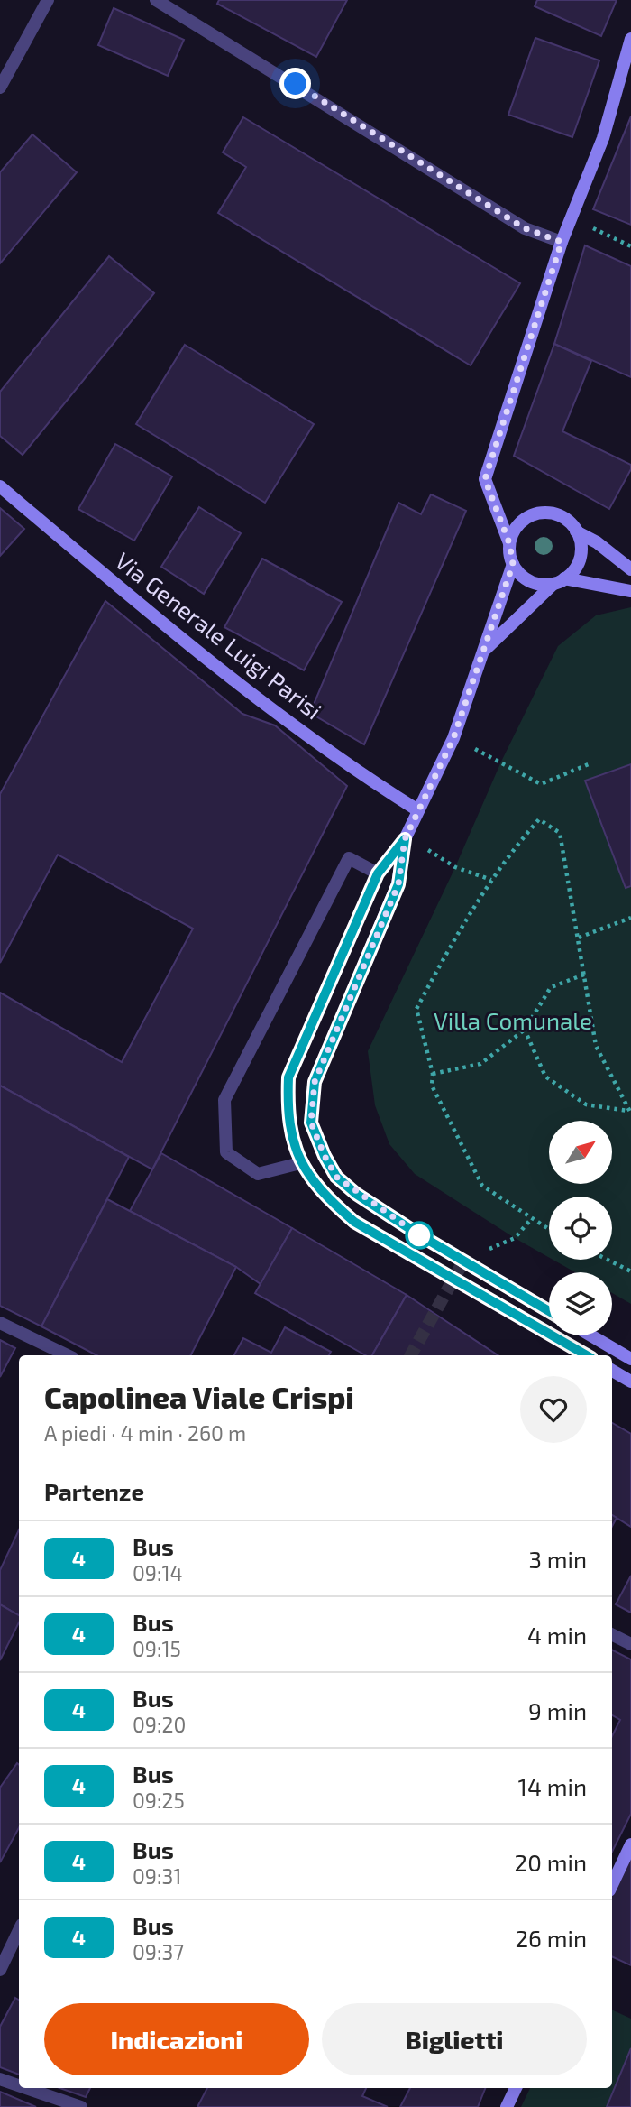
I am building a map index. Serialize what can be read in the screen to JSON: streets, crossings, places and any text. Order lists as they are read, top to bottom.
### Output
{
  "streets": {
    "street": ["Via Generale Luigi Parisi"]
  },
  "parks": ["Villa Comunale"],
  "lines": ["bus line 4"],
  "north": "top right",
  "page": {
    "heading": [
      ["Capolinea Viale Crispi", "A piedi · 4 min · 260 m"],
      "Partenze"
    ],
    "list": [
      {
        "mark": "4",
        "name": "Bus",
        "note": "09:14",
        "value": "3 min"
      },
      {
        "mark": "4",
        "name": "Bus",
        "note": "09:15",
        "value": "4 min"
      },
      {
        "mark": "4",
        "name": "Bus",
        "note": "09:20",
        "value": "9 min"
      },
      {
        "mark": "4",
        "name": "Bus",
        "note": "09:25",
        "value": "14 min"
      },
      {
        "mark": "4",
        "name": "Bus",
        "note": "09:31",
        "value": "20 min"
      },
      {
        "mark": "4",
        "name": "Bus",
        "note": "09:37",
        "value": "26 min"
      }
    ],
    "buttons": ["Indicazioni", "Biglietti"]
  }
}
